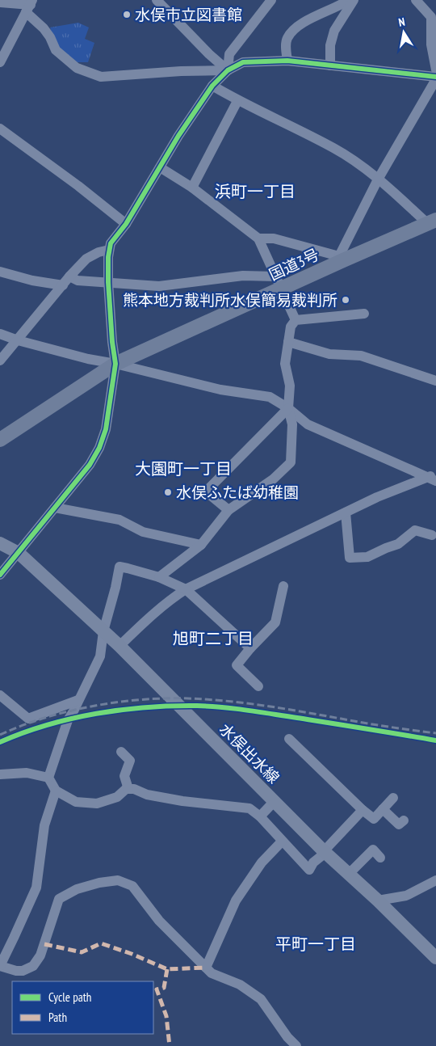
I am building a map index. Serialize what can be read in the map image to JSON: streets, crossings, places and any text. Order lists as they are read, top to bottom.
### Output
{
  "streets": {
    "highway": ["国道3号"],
    "main road": ["水俣出水線"]
  },
  "districts": [
    "浜町一丁目",
    "大園町一丁目",
    "旭町二丁目",
    "平町一丁目"
  ],
  "places": ["水俣市立図書館", "熊本地方裁判所水俣簡易裁判所", "水俣ふたば幼稚園"],
  "legend": ["Cycle path", "Path"],
  "north": "top"
}
